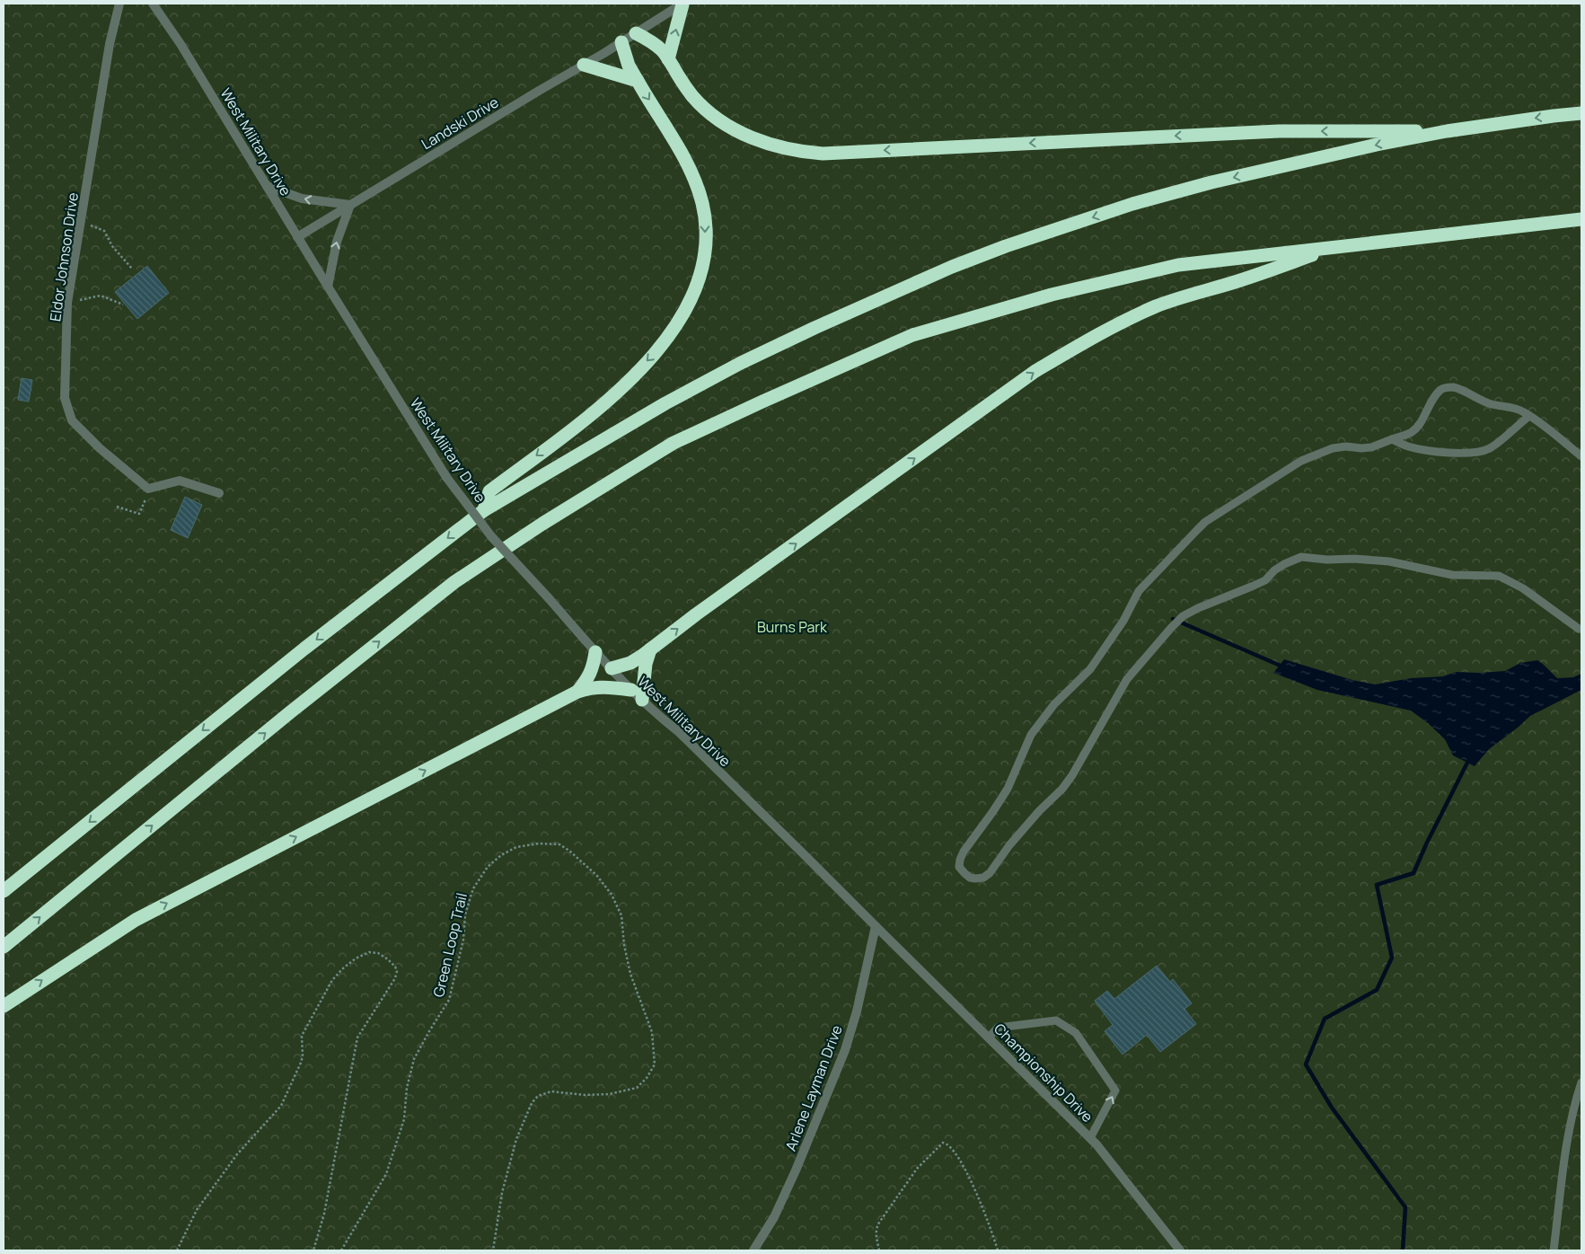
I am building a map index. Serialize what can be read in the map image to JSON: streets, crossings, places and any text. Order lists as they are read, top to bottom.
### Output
{
  "streets": {
    "street": [
      "Landski Drive",
      "West Military Drive",
      "Eldor Johnson Drive",
      "Championship Drive",
      "Arlene Layman Drive"
    ],
    "path": ["Green Loop Trail"]
  },
  "crossings": [
    ["Landski Drive", "West Military Drive"],
    ["West Military Drive", "Championship Drive"],
    ["West Military Drive", "Arlene Layman Drive"],
    ["Championship Drive", "Arlene Layman Drive"]
  ],
  "parks": ["Burns Park"]
}
